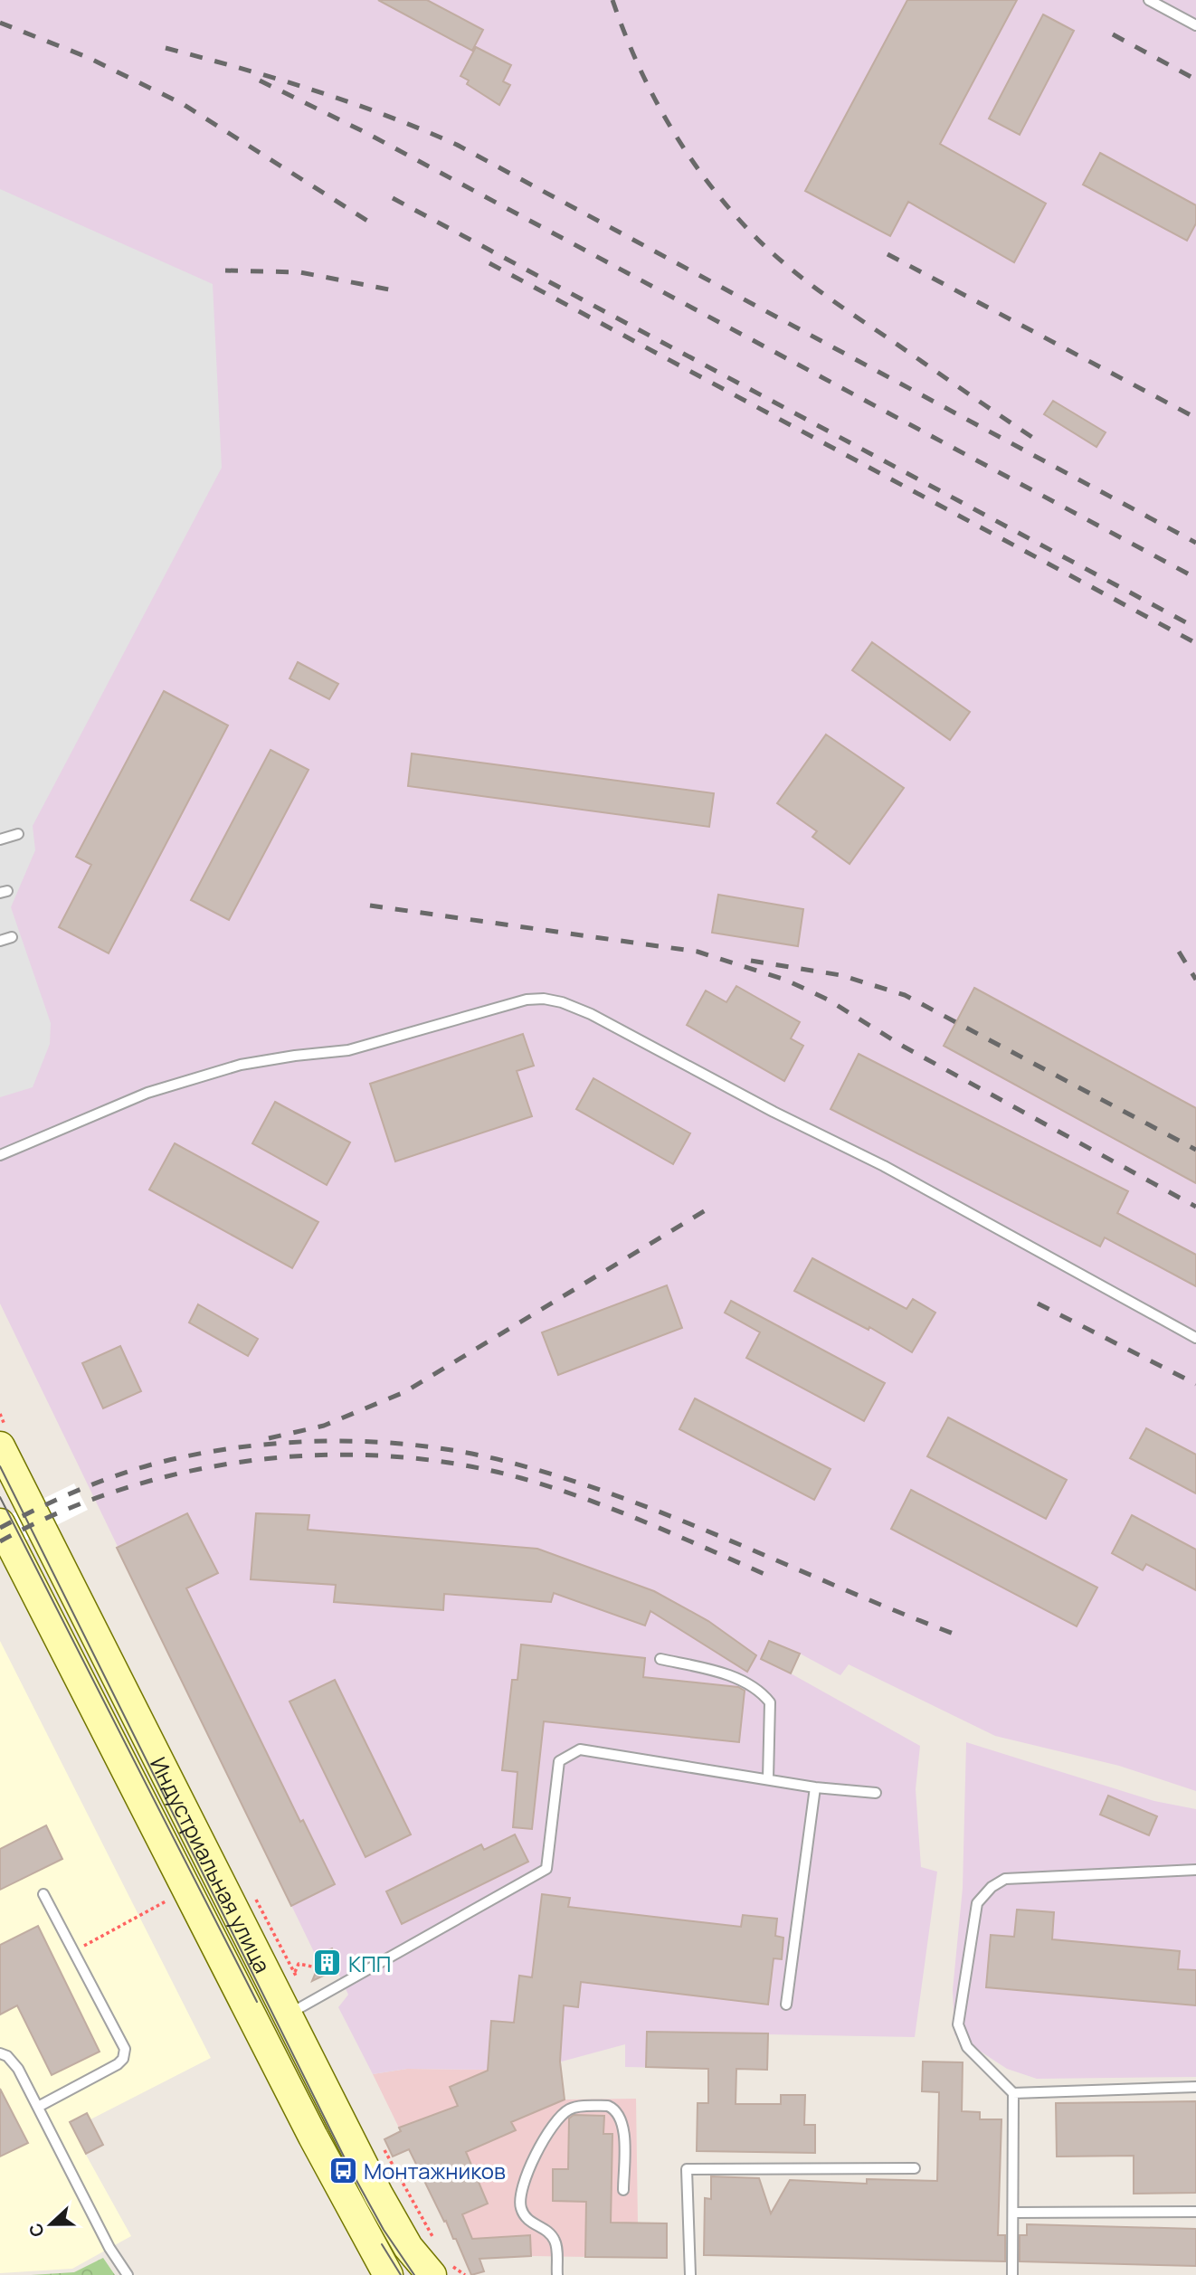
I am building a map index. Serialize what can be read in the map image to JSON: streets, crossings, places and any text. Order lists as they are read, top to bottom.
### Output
{
  "streets": {
    "main road": ["Индустриальная улица"]
  },
  "places": {
    "building": ["КПП"],
    "bus stop": ["Монтажников"]
  },
  "north": "left"
}
